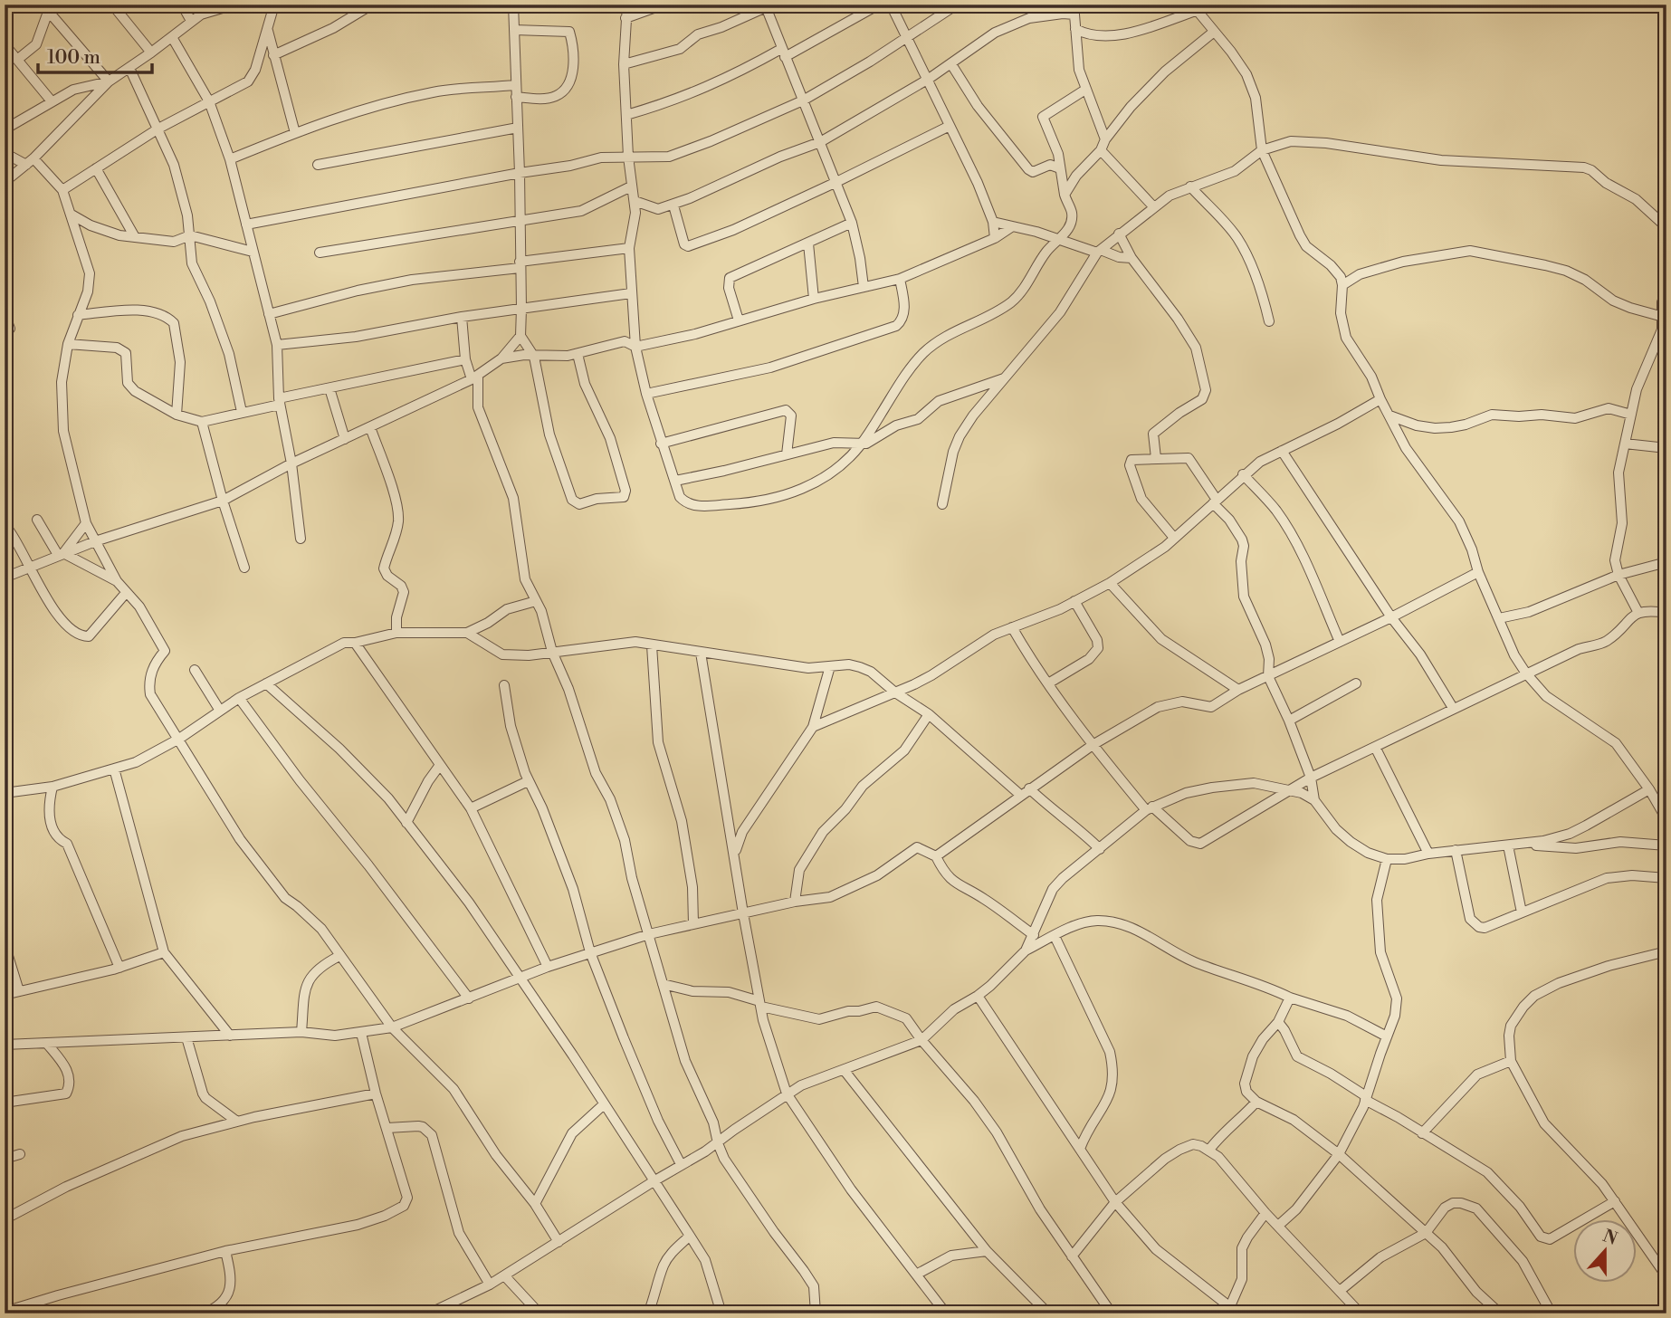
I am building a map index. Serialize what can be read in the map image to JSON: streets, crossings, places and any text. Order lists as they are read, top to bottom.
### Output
{
  "scale_bar": "100 m",
  "north": "top"
}
